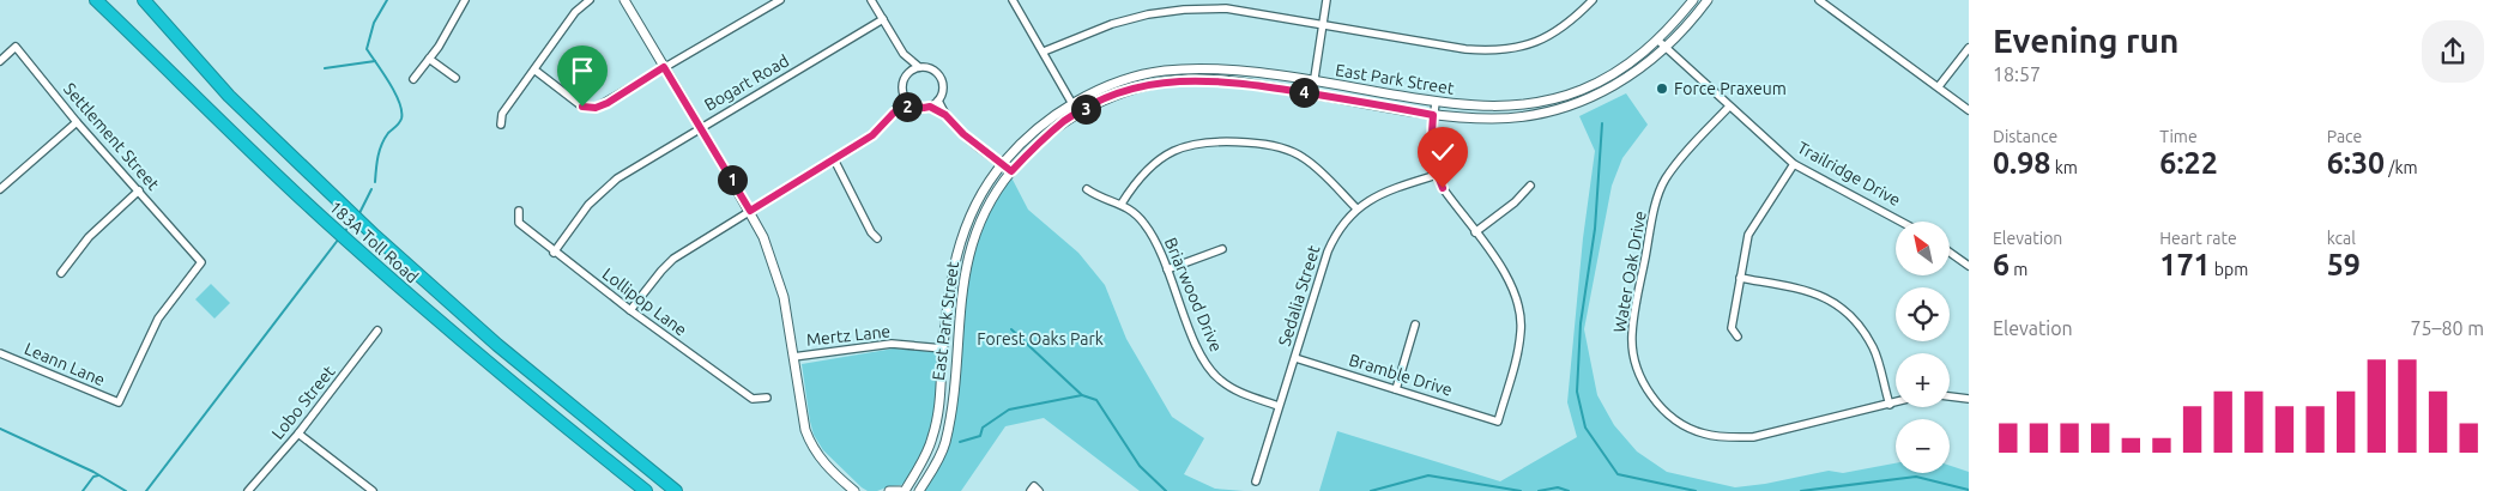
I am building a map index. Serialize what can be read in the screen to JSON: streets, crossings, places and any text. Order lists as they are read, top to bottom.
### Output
{
  "streets": {
    "highway": ["183A Toll Road"],
    "street": [
      "East Park Street",
      "Bogart Road",
      "Settlement Street",
      "Trailridge Drive",
      "Water Oak Drive",
      "Briarwood Drive",
      "Sedalia Street",
      "Lollipop Lane",
      "Mertz Lane",
      "Leann Lane",
      "Bramble Drive",
      "Lobo Street"
    ]
  },
  "crossings": [
    ["East Park Street", "Trailridge Drive"],
    ["East Park Street", "Mertz Lane"],
    ["Bogart Road", "Lollipop Lane"],
    ["Settlement Street", "Leann Lane"],
    ["Trailridge Drive", "Water Oak Drive"],
    ["Briarwood Drive", "Sedalia Street"],
    ["Sedalia Street", "Bramble Drive"]
  ],
  "parks": ["Forest Oaks Park"],
  "places": ["Force Praxeum"],
  "north": "top left",
  "page": {
    "heading": ["Evening run", "18:57"],
    "pins": [
      "4",
      "2",
      "3",
      "1"
    ],
    "stats": [
      ["Distance", "0.98 km"],
      ["Time", "6:22"],
      ["Pace", "6:30 /km"],
      ["Elevation", "6 m"],
      ["Heart rate", "171 bpm"],
      ["kcal", "59"]
    ],
    "map_buttons": ["+", "−"],
    "chart": ["Elevation", "75–80 m"]
  }
}
